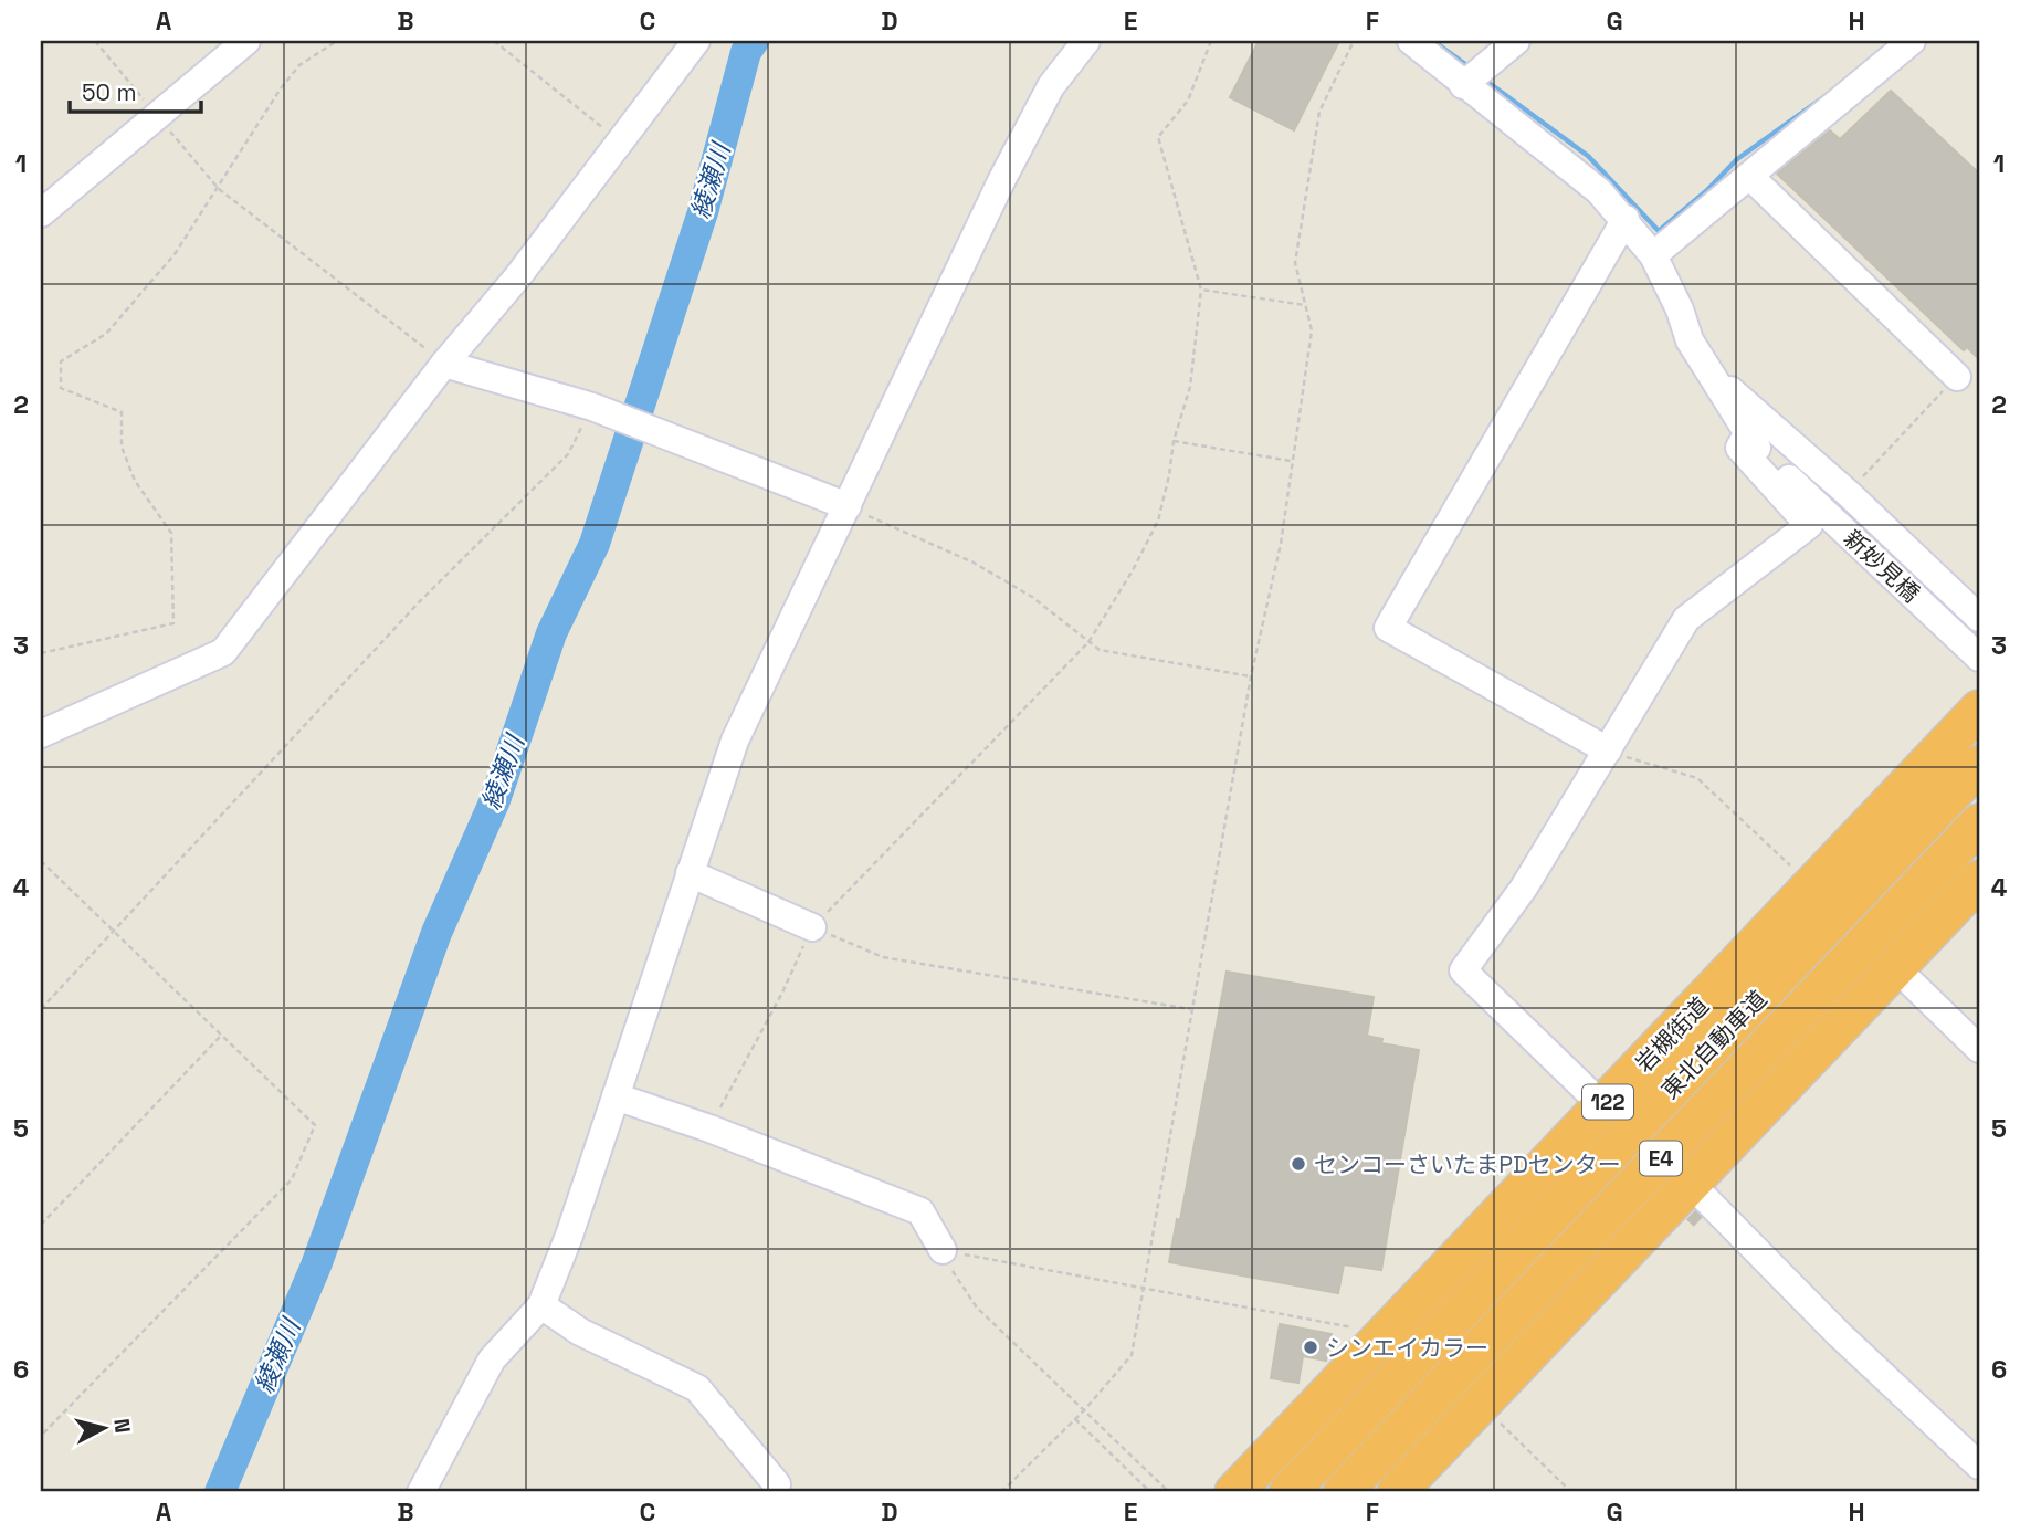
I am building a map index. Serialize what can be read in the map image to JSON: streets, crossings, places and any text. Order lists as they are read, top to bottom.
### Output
{
  "streets": {
    "highway": [
      "岩槻街道",
      "東北自動車道",
      "122",
      "E4"
    ],
    "street": ["新妙見橋"]
  },
  "water": ["綾瀬川"],
  "places": ["センコーさいたまPDセンター", "シンエイカラー"],
  "scale_bar": "50 m",
  "north": "right",
  "grid": {
    "columns": [
      "A",
      "B",
      "C",
      "D",
      "E",
      "F",
      "G",
      "H"
    ],
    "rows": [
      "1",
      "2",
      "3",
      "4",
      "5",
      "6"
    ]
  }
}
